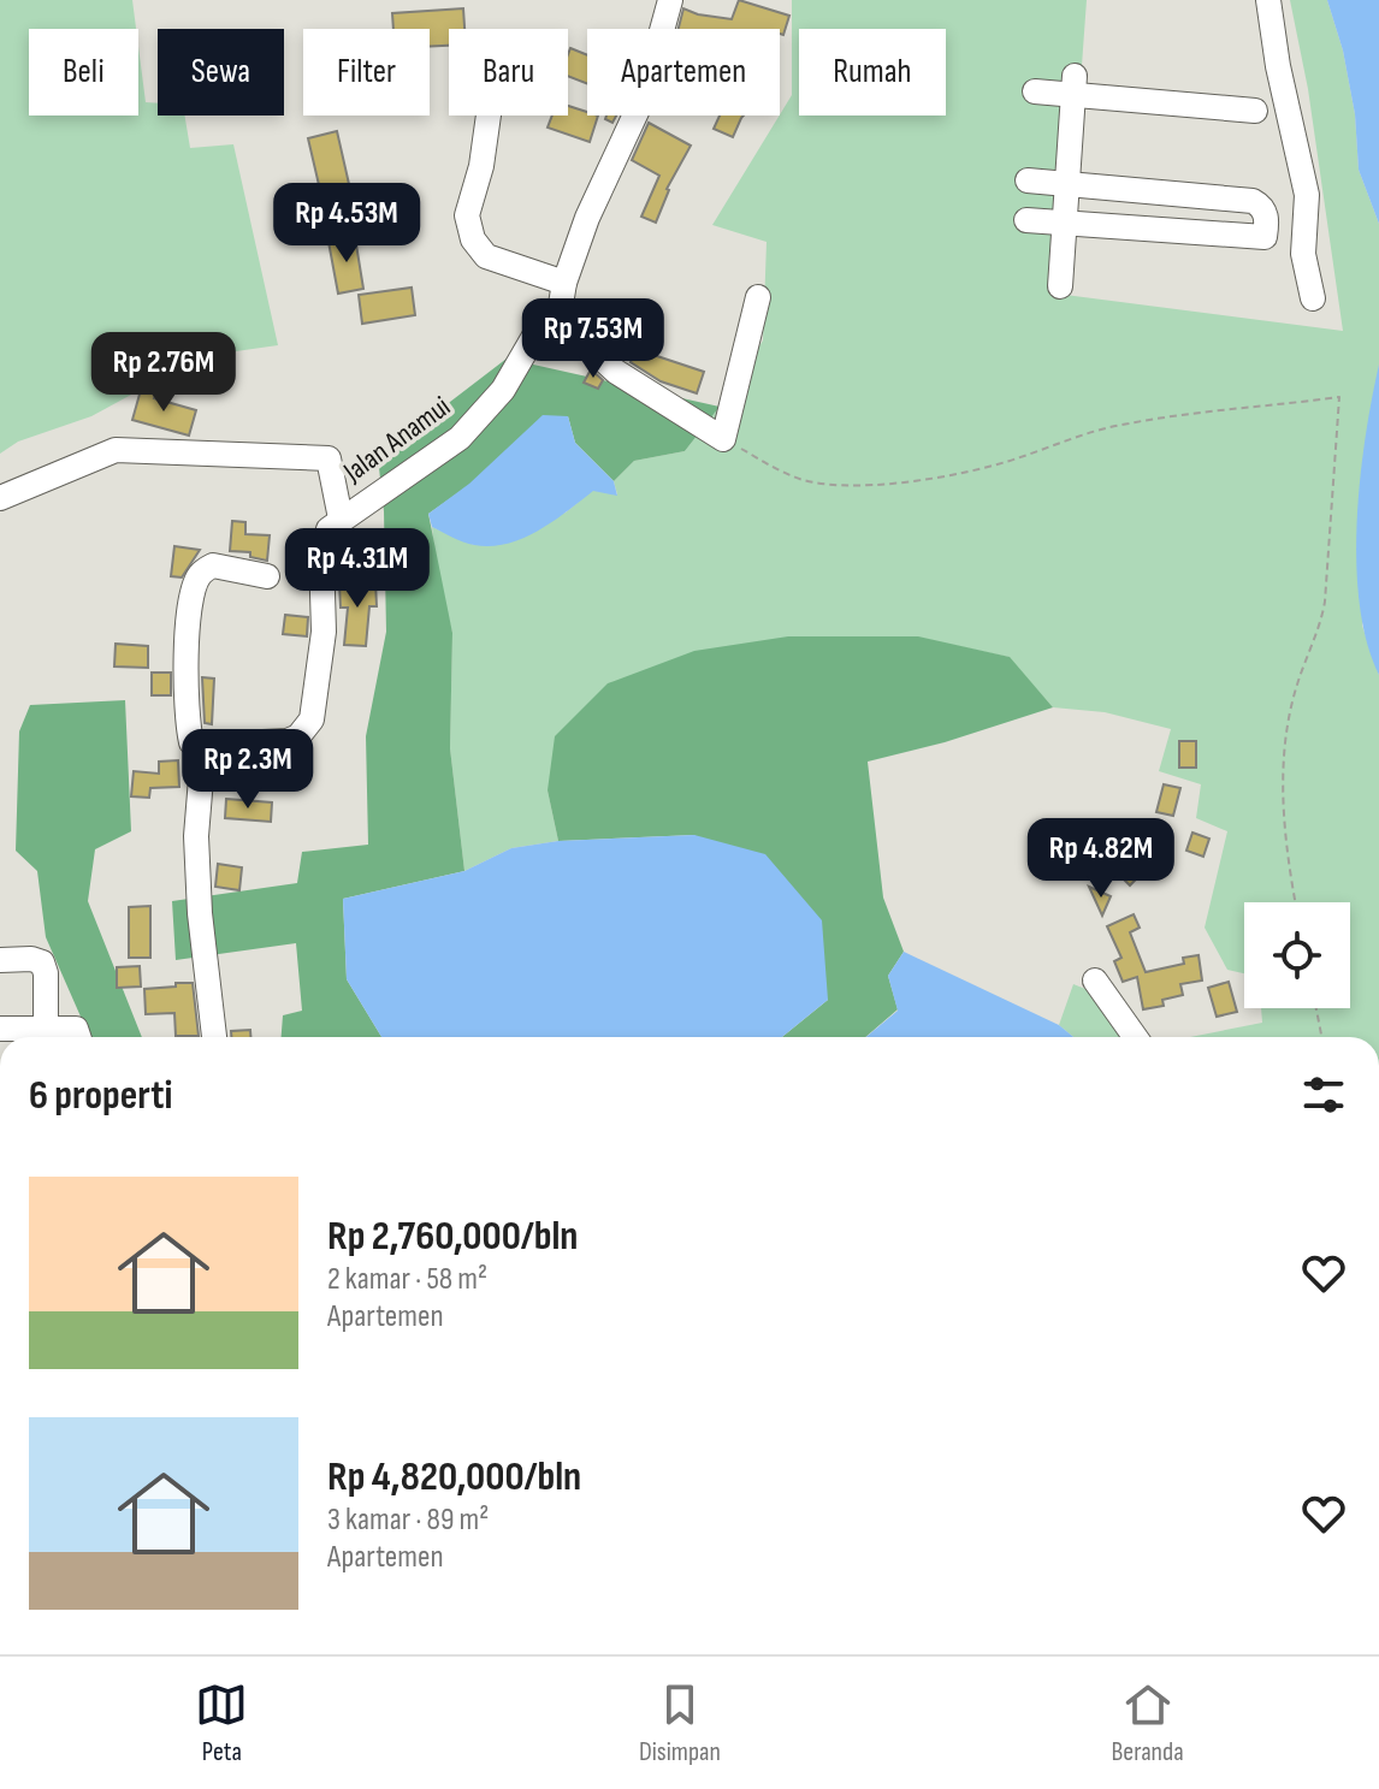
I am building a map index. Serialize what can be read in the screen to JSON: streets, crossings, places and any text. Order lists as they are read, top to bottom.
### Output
{
  "streets": {
    "street": ["Jalan Anamui"]
  },
  "page": {
    "chip": [
      "Beli",
      "Sewa",
      "Filter",
      "Baru",
      "Apartemen",
      "Rumah"
    ],
    "price": [
      "Rp 4.53M",
      "Rp 7.53M",
      "Rp 2.76M",
      "Rp 4.31M",
      "Rp 2.3M",
      "Rp 4.82M"
    ],
    "heading": "6 properti",
    "list": [
      {
        "name": "Rp 2,760,000/bln",
        "note": "2 kamar · 58 m² · Apartemen"
      },
      {
        "name": "Rp 4,820,000/bln",
        "note": "3 kamar · 89 m² · Apartemen"
      }
    ],
    "tabs": ["Peta", "Disimpan", "Beranda"]
  }
}
